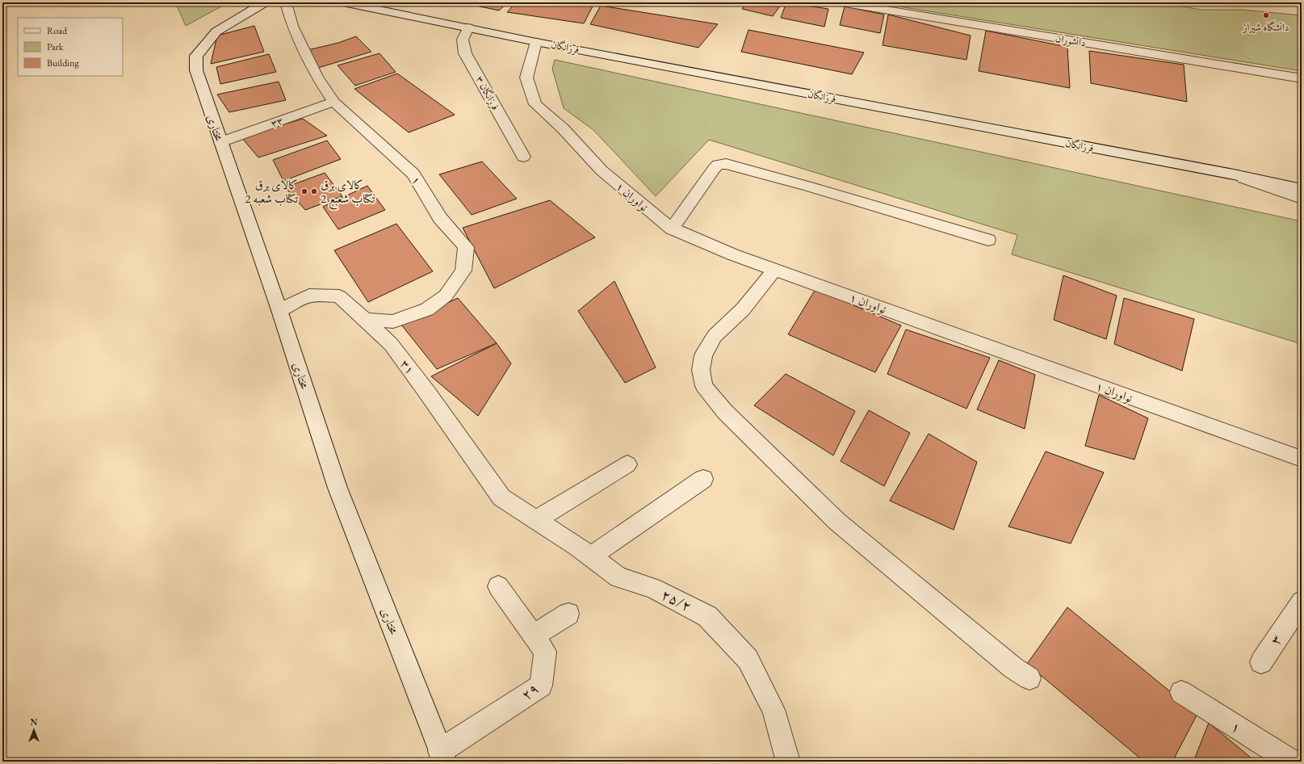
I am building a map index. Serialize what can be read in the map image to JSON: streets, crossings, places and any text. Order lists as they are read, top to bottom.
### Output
{
  "streets": {
    "street": [
      "دانشوران",
      "فرزانگان",
      "فرزانگان ۳",
      "۳۳",
      "مختاری",
      "۱",
      "نواوران ۱",
      "۳۱",
      "۲۵/۲",
      "۳",
      "۲۹"
    ]
  },
  "crossings": [
    ["فرزانگان", "فرزانگان ۳"],
    ["فرزانگان", "نواوران ۱"],
    ["۳۳", "مختاری"],
    ["۳۳", "۱"],
    ["مختاری", "۳۱"],
    ["مختاری", "۲۹"],
    ["۱", "۳۱"],
    ["۳۱", "۲۵/۲"]
  ],
  "places": ["دانشگاه شیراز", "کالای برق تکتاب شعبه 2", "کالای برق تکتاب شعبع 2"],
  "legend": ["Road", "Park", "Building"],
  "north": "top"
}
